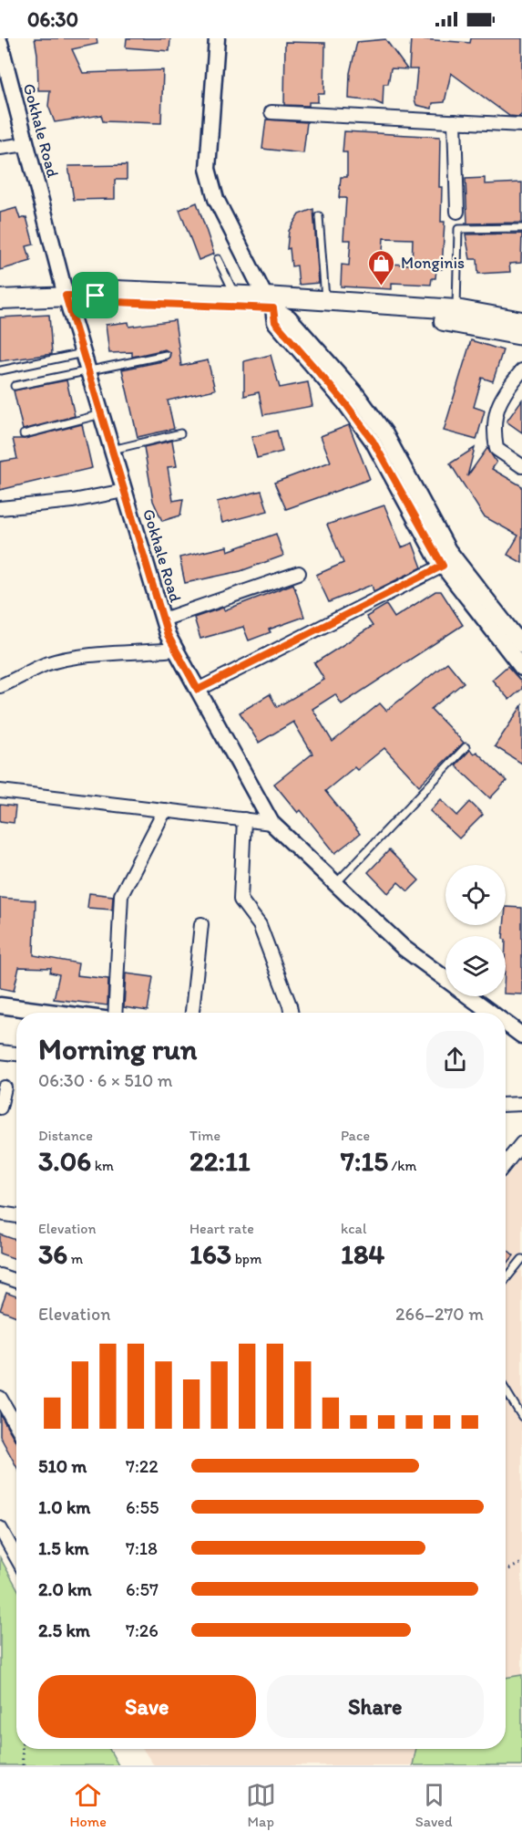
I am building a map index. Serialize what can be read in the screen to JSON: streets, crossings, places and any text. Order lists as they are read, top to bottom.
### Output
{
  "streets": {
    "street": ["Gokhale Road"]
  },
  "places": {
    "shop": ["Monginis"]
  },
  "page": {
    "status": "06:30",
    "heading": ["Morning run", "06:30 · 6 × 510 m"],
    "stats": [
      ["Distance", "3.06 km"],
      ["Time", "22:11"],
      ["Pace", "7:15 /km"],
      ["Elevation", "36 m"],
      ["Heart rate", "163 bpm"],
      ["kcal", "184"]
    ],
    "chart": ["Elevation", "266–270 m"],
    "list": [
      {
        "name": "510 m",
        "note": "7:22"
      },
      {
        "name": "1.0 km",
        "note": "6:55"
      },
      {
        "name": "1.5 km",
        "note": "7:18"
      },
      {
        "name": "2.0 km",
        "note": "6:57"
      },
      {
        "name": "2.5 km",
        "note": "7:26"
      }
    ],
    "buttons": ["Save", "Share"],
    "tabs": ["Home", "Map", "Saved"]
  }
}
